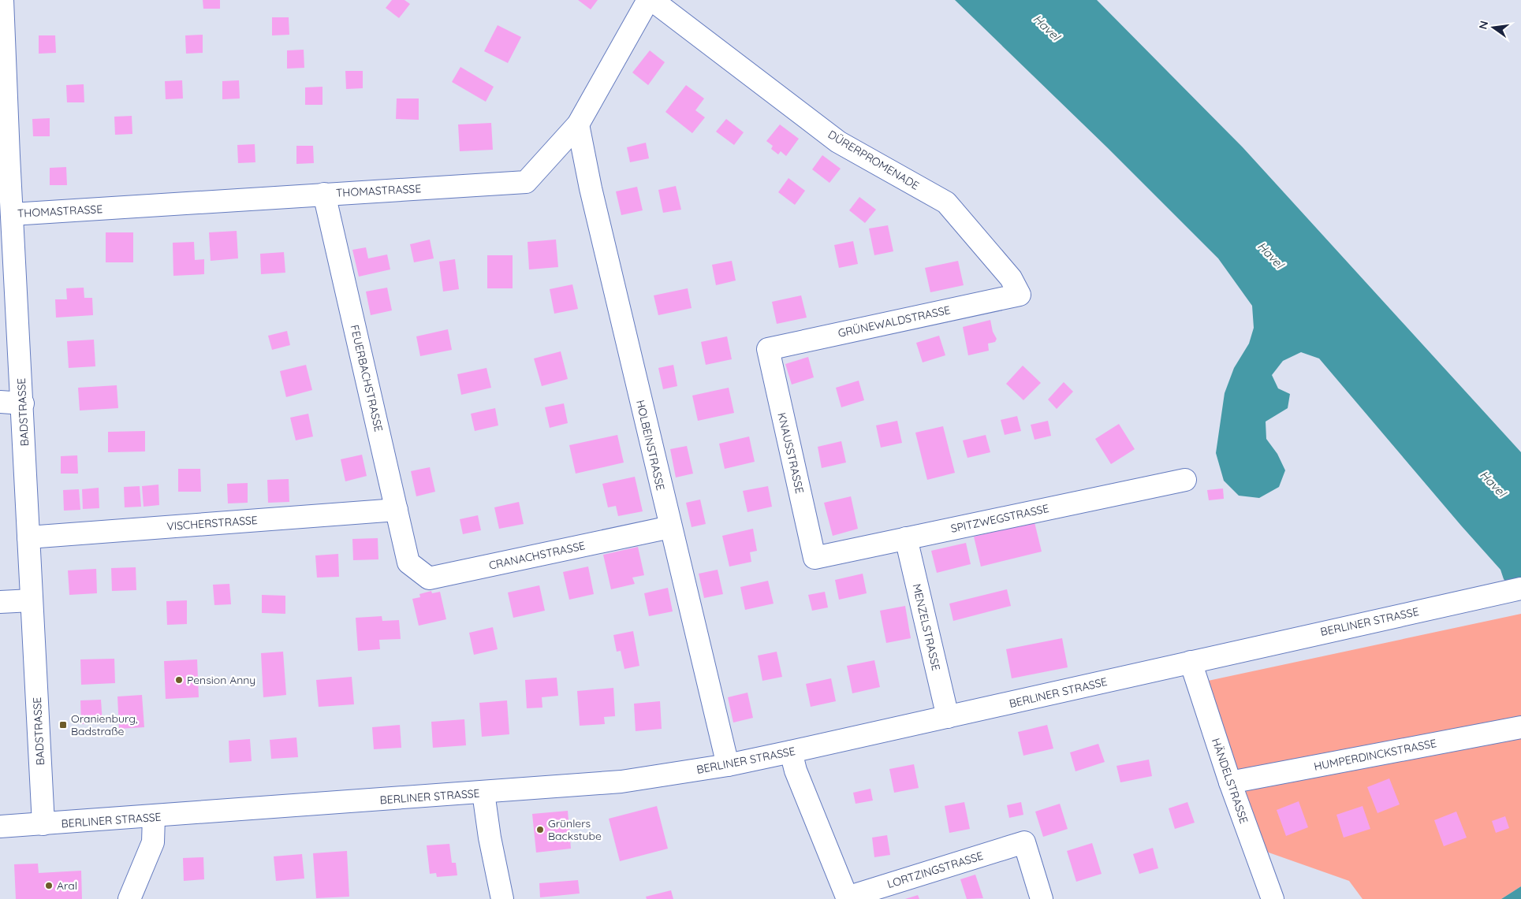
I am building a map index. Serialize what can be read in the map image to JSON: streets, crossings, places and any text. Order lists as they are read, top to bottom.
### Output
{
  "streets": {
    "street": [
      "DÜRERPROMENADE",
      "THOMASTRASSE",
      "GRÜNEWALDSTRASSE",
      "FEUERBACHSTRASSE",
      "BADSTRASSE",
      "HOLBEINSTRASSE",
      "KNAUSSTRASSE",
      "SPITZWEGSTRASSE",
      "VISCHERSTRASSE",
      "CRANACHSTRASSE",
      "BERLINER STRASSE",
      "MENZELSTRASSE",
      "HUMPERDINCKSTRASSE",
      "HÄNDELSTRASSE",
      "LORTZINGSTRASSE"
    ]
  },
  "crossings": [
    ["DÜRERPROMENADE", "GRÜNEWALDSTRASSE"],
    ["THOMASTRASSE", "FEUERBACHSTRASSE"],
    ["THOMASTRASSE", "BADSTRASSE"],
    ["THOMASTRASSE", "HOLBEINSTRASSE"],
    ["GRÜNEWALDSTRASSE", "KNAUSSTRASSE"],
    ["FEUERBACHSTRASSE", "VISCHERSTRASSE"],
    ["FEUERBACHSTRASSE", "CRANACHSTRASSE"],
    ["BADSTRASSE", "VISCHERSTRASSE"],
    ["BADSTRASSE", "BERLINER STRASSE"],
    ["HOLBEINSTRASSE", "CRANACHSTRASSE"],
    ["HOLBEINSTRASSE", "BERLINER STRASSE"],
    ["KNAUSSTRASSE", "SPITZWEGSTRASSE"],
    ["SPITZWEGSTRASSE", "MENZELSTRASSE"],
    ["BERLINER STRASSE", "MENZELSTRASSE"],
    ["BERLINER STRASSE", "HÄNDELSTRASSE"],
    ["HUMPERDINCKSTRASSE", "HÄNDELSTRASSE"]
  ],
  "water": ["Havel"],
  "places": {
    "other": ["Pension Anny", "Grünlers Backstube", "Aral"],
    "transit": ["Oranienburg, Badstraße"]
  },
  "north": "left"
}
